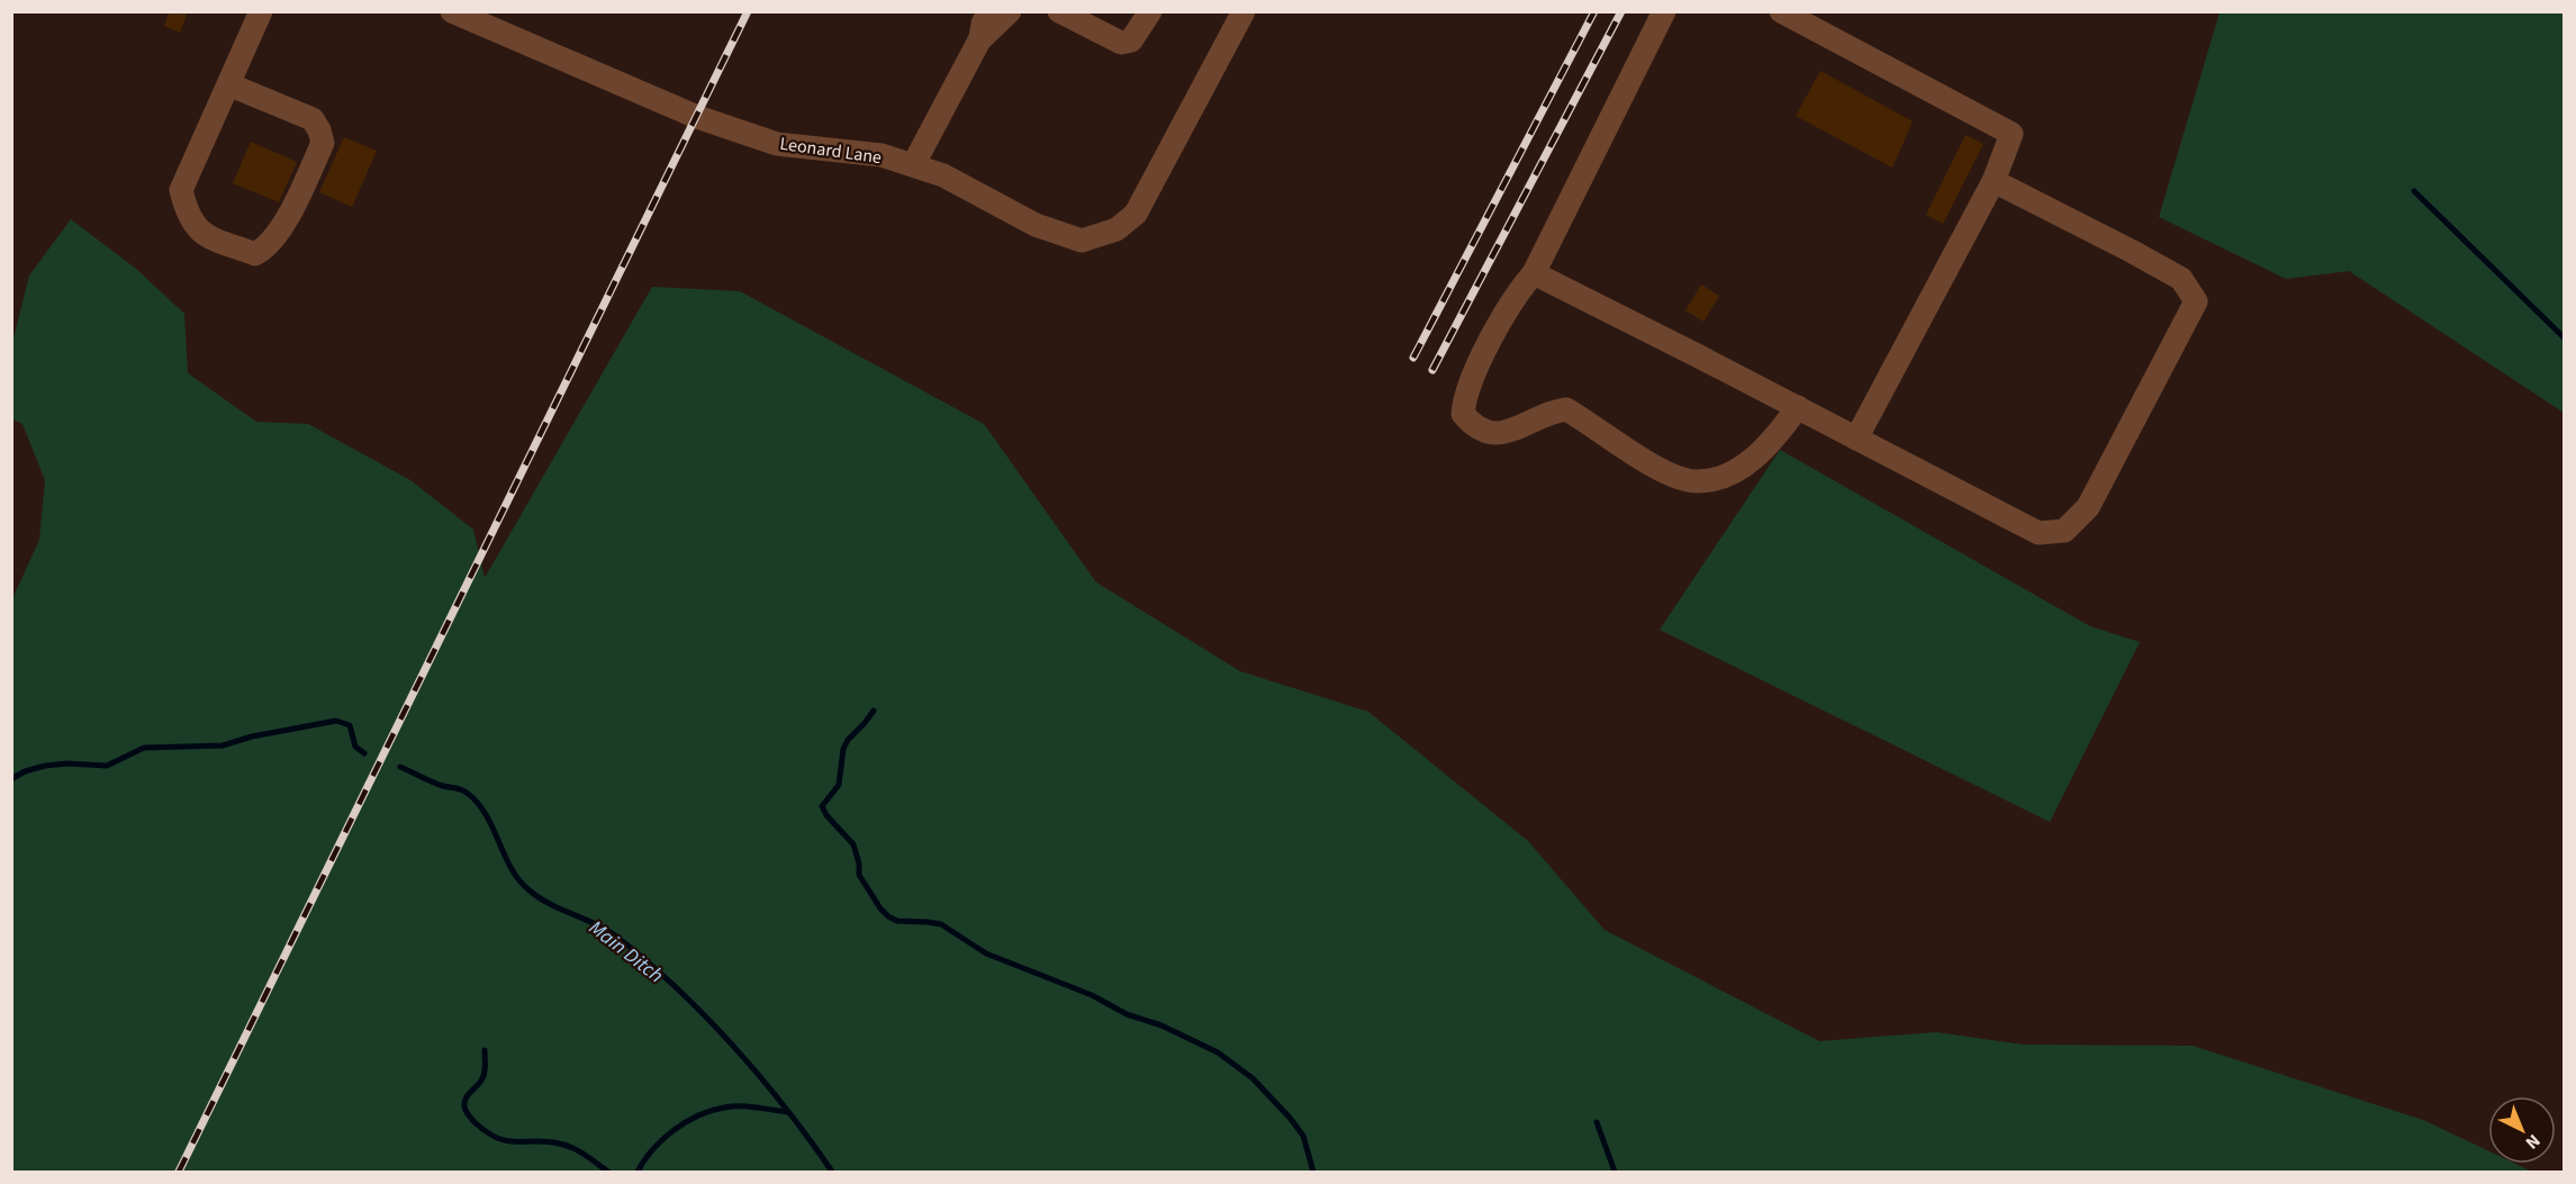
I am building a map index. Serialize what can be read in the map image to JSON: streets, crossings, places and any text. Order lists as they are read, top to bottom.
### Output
{
  "streets": {
    "street": ["Leonard Lane"]
  },
  "water": ["Main Ditch"],
  "north": "bottom right"
}
